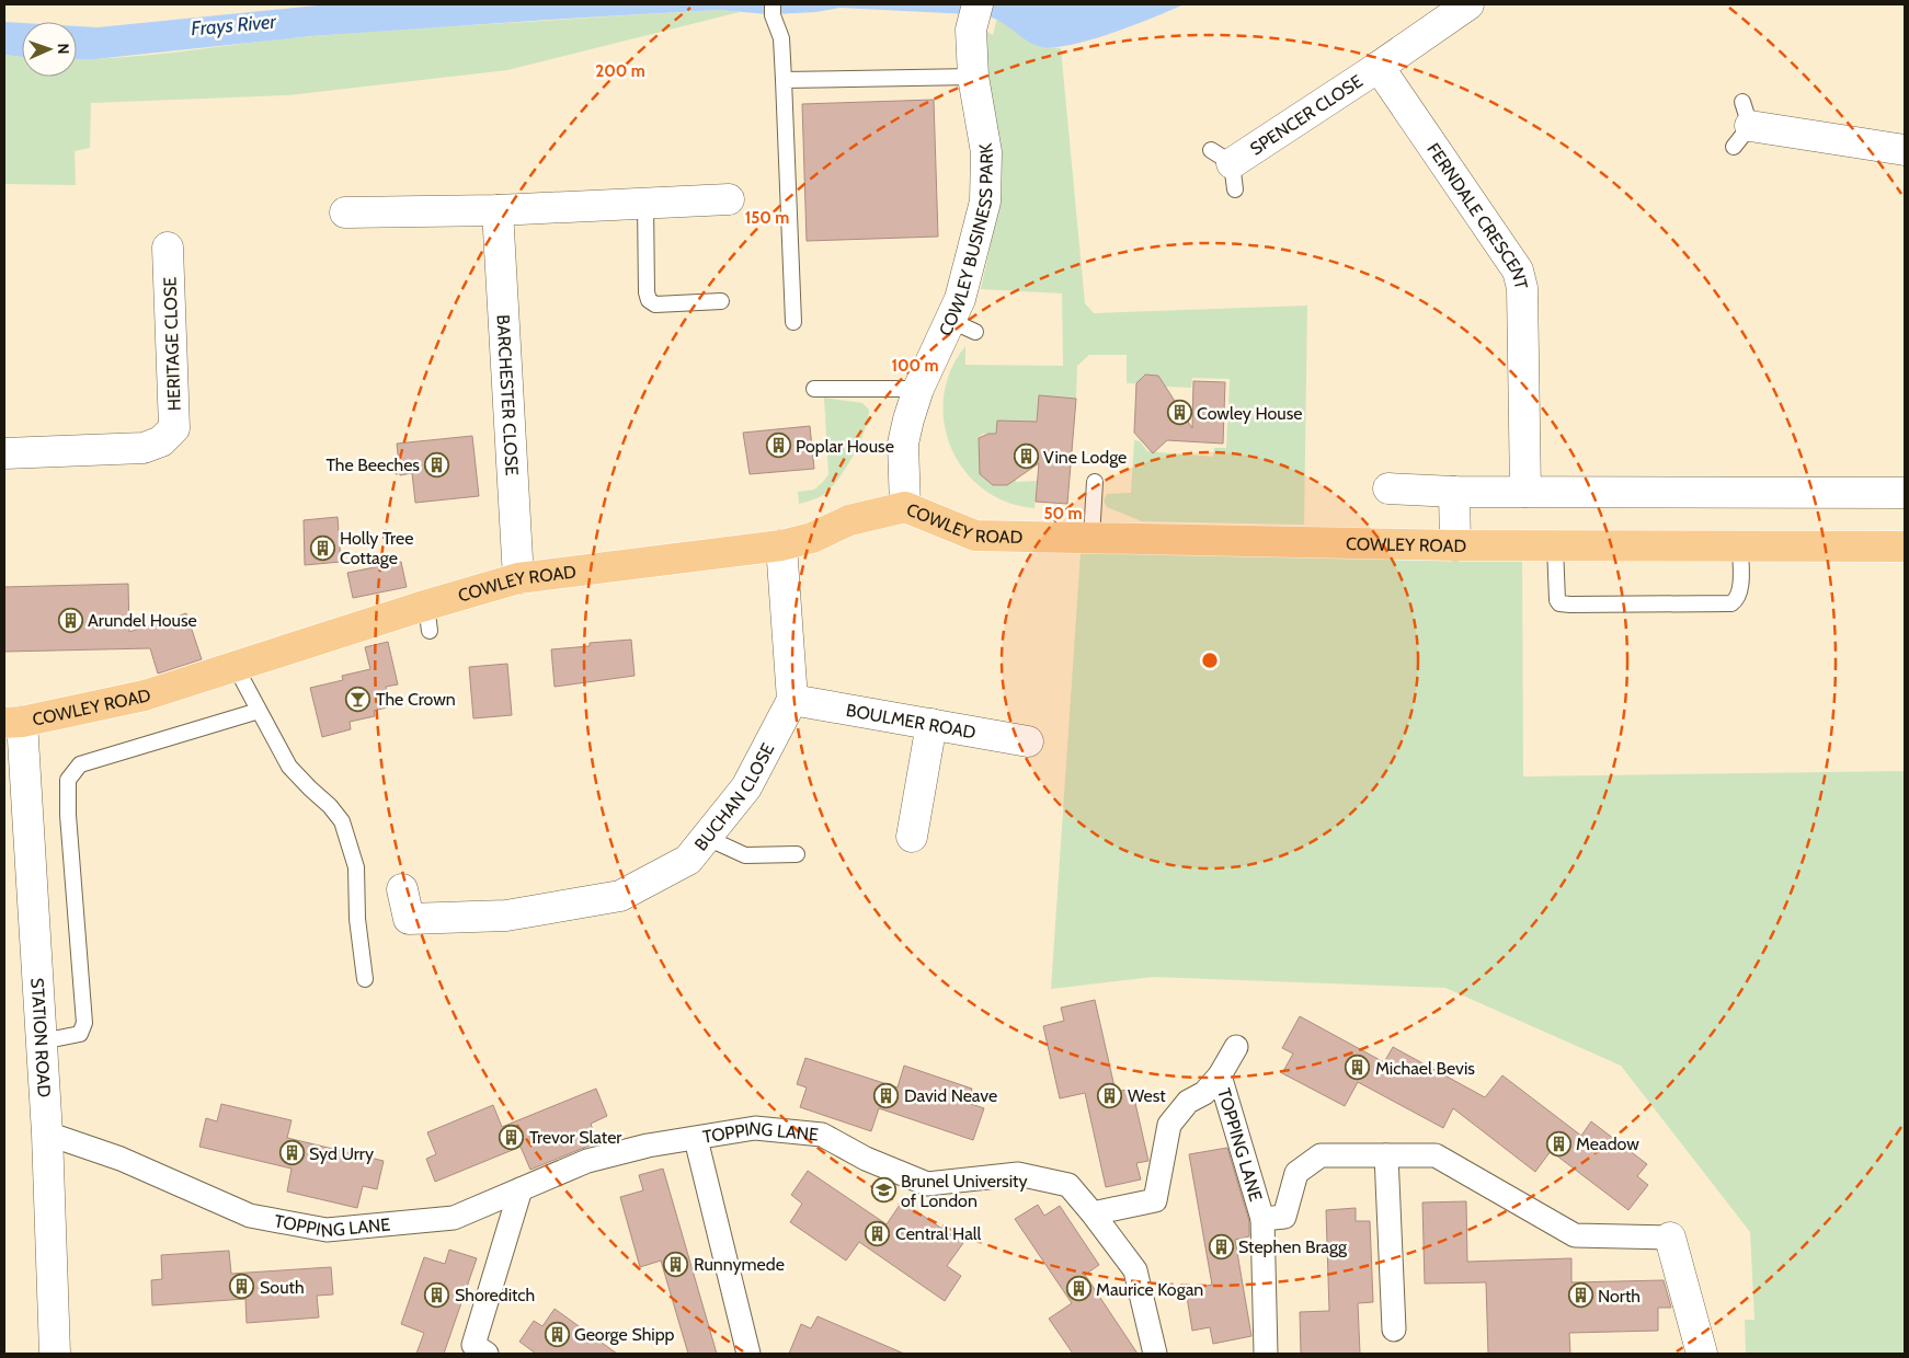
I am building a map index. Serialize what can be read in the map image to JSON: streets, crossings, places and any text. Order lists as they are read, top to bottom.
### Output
{
  "streets": {
    "main road": ["COWLEY ROAD"],
    "street": [
      "SPENCER CLOSE",
      "FERNDALE CRESCENT",
      "COWLEY BUSINESS PARK",
      "HERITAGE CLOSE",
      "BARCHESTER CLOSE",
      "BOULMER ROAD",
      "BUCHAN CLOSE",
      "STATION ROAD",
      "TOPPING LANE"
    ]
  },
  "crossings": [
    ["SPENCER CLOSE", "FERNDALE CRESCENT"],
    ["COWLEY BUSINESS PARK", "COWLEY ROAD"],
    ["BARCHESTER CLOSE", "COWLEY ROAD"],
    ["COWLEY ROAD", "STATION ROAD"],
    ["BOULMER ROAD", "BUCHAN CLOSE"],
    ["STATION ROAD", "TOPPING LANE"]
  ],
  "water": ["Frays River"],
  "places": {
    "building": [
      "Cowley House",
      "Poplar House",
      "Vine Lodge",
      "The Beeches",
      "Holly Tree Cottage",
      "Arundel House",
      "Michael Bevis",
      "David Neave",
      "West",
      "Trevor Slater",
      "Meadow",
      "Syd Urry",
      "Central Hall",
      "Stephen Bragg",
      "Runnymede",
      "South",
      "Maurice Kogan",
      "Shoreditch",
      "North",
      "George Shipp"
    ],
    "bar": ["The Crown"],
    "school or university": ["Brunel University of London"]
  },
  "north": "right",
  "rings": [
    "200 m",
    "150 m",
    "100 m",
    "50 m"
  ]
}
